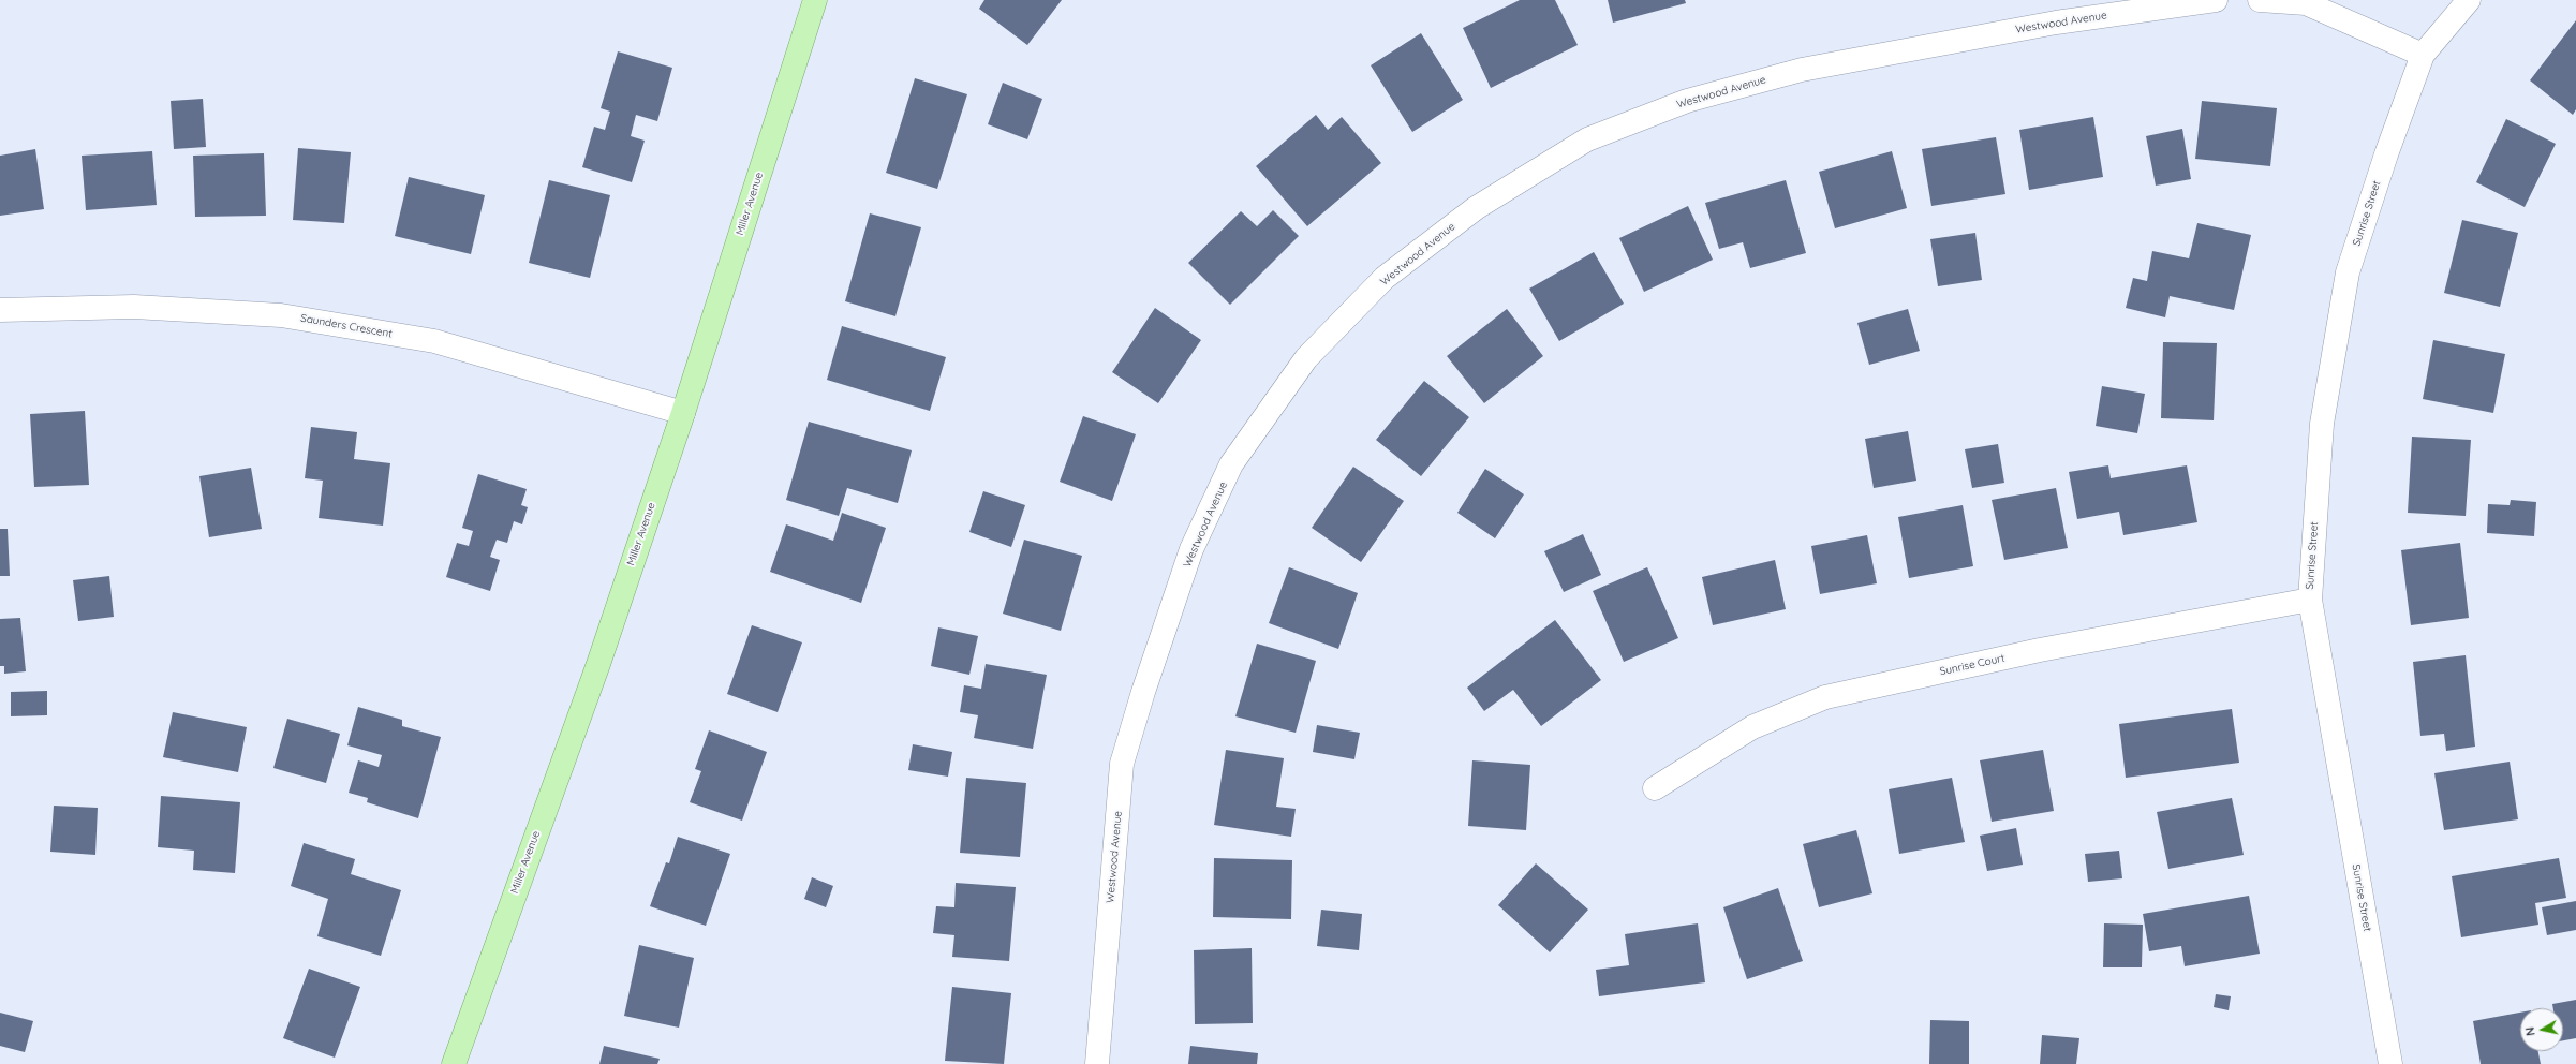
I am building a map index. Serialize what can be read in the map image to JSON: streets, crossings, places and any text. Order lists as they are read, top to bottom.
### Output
{
  "streets": {
    "main road": ["Miller Avenue"],
    "street": [
      "Westwood Avenue",
      "Sunrise Street",
      "Saunders Crescent",
      "Sunrise Court"
    ]
  },
  "crossings": [
    ["Miller Avenue", "Saunders Crescent"],
    ["Sunrise Street", "Sunrise Court"]
  ],
  "north": "left"
}
